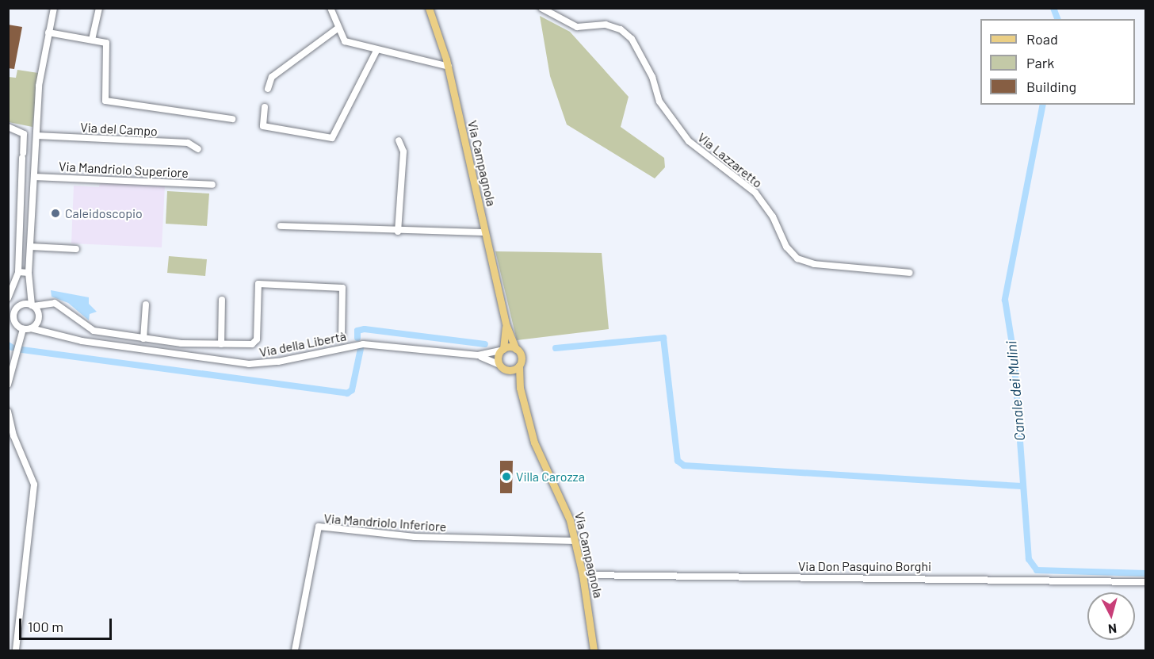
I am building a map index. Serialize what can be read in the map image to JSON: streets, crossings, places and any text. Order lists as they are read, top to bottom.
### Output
{
  "streets": {
    "main road": ["Via Campagnola"],
    "street": [
      "Via del Campo",
      "Via Lazzaretto",
      "Via Mandriolo Superiore",
      "Via della Libertà",
      "Via Mandriolo Inferiore",
      "Via Don Pasquino Borghi"
    ]
  },
  "crossings": [
    ["Via Campagnola", "Via della Libertà"],
    ["Via Campagnola", "Via Mandriolo Inferiore"],
    ["Via Campagnola", "Via Don Pasquino Borghi"]
  ],
  "water": ["Canale dei Mulini"],
  "places": ["Caleidoscopio", "Villa Carozza"],
  "legend": ["Road", "Park", "Building"],
  "scale_bar": "100 m",
  "north": "bottom"
}
